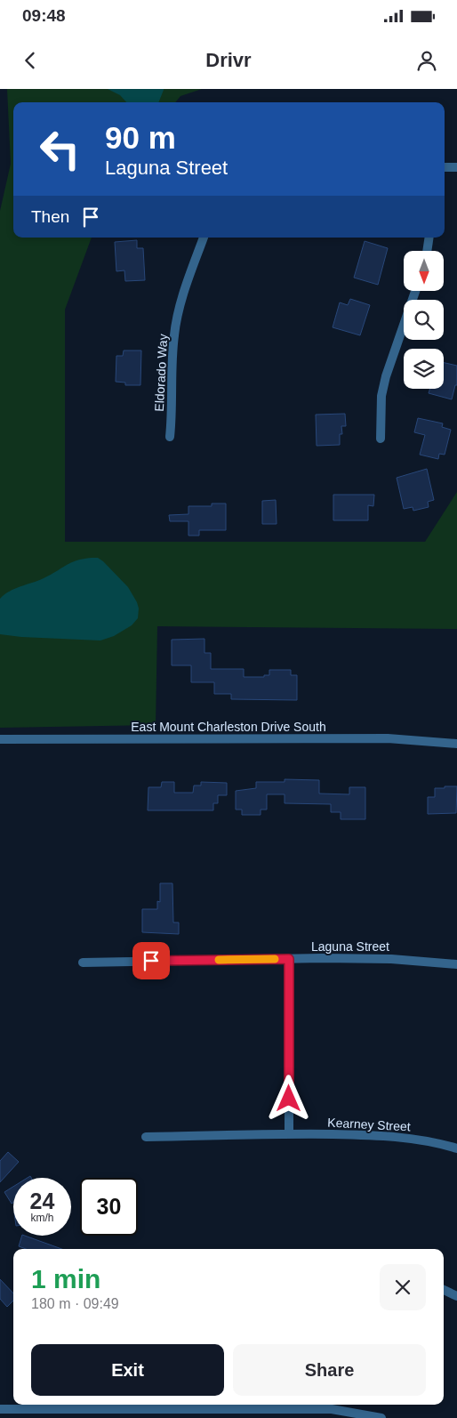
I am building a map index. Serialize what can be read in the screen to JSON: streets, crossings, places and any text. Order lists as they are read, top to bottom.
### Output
{
  "streets": {
    "street": [
      "Eldorado Way",
      "East Mount Charleston Drive South",
      "Laguna Street",
      "Kearney Street"
    ]
  },
  "north": "bottom",
  "page": {
    "status": "09:48",
    "header": "Drivr",
    "turn": ["90 m", "Laguna Street"],
    "then": "Then",
    "speed": "24 km/h",
    "limit": "30",
    "heading": ["1 min", "180 m · 09:49"],
    "buttons": ["Exit", "Share"]
  }
}
